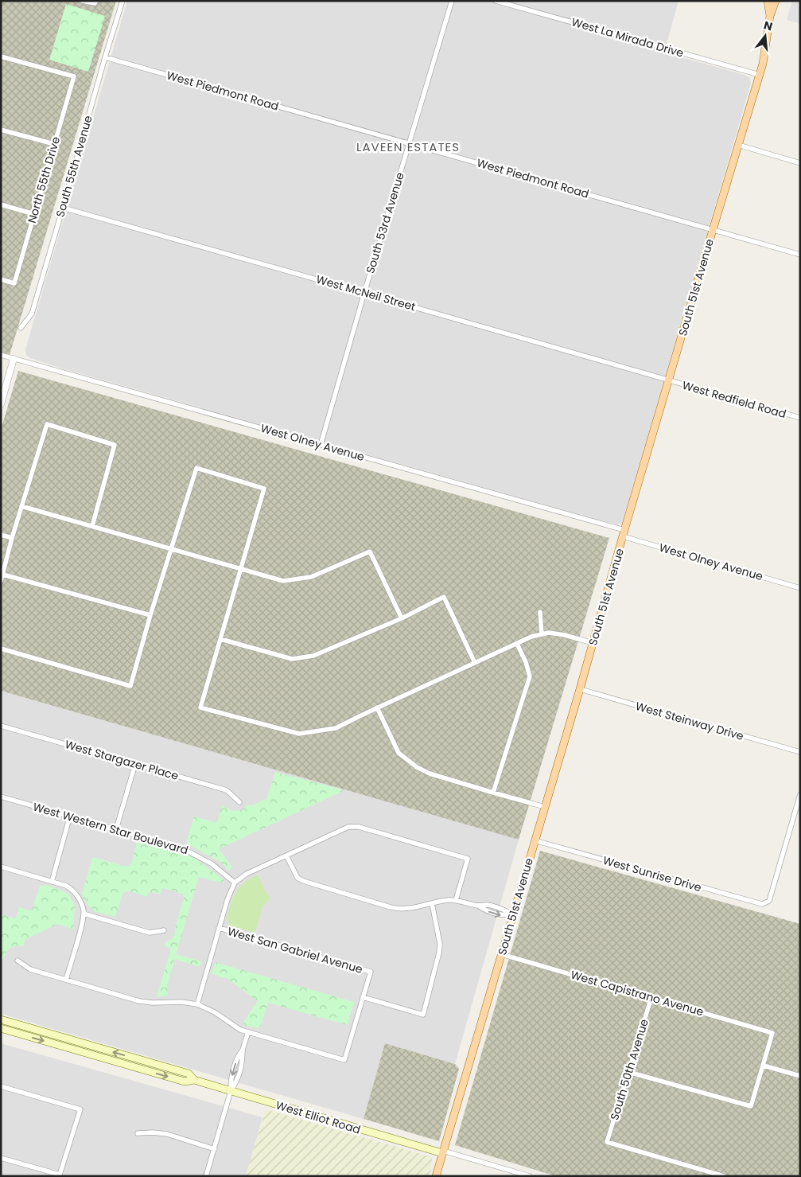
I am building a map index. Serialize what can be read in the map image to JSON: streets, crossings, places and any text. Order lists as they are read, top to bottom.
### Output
{
  "streets": {
    "main road": ["South 51st Avenue", "West Elliot Road"],
    "street": [
      "West La Mirada Drive",
      "West Piedmont Road",
      "South 55th Avenue",
      "North 55th Drive",
      "South 53rd Avenue",
      "West McNeil Street",
      "West Redfield Road",
      "West Olney Avenue",
      "West Steinway Drive",
      "West Stargazer Place",
      "West Western Star Boulevard",
      "West Sunrise Drive",
      "West San Gabriel Avenue",
      "West Capistrano Avenue",
      "South 50th Avenue"
    ]
  },
  "crossings": [
    ["West La Mirada Drive", "South 51st Avenue"],
    ["West Piedmont Road", "South 55th Avenue"],
    ["West Piedmont Road", "South 53rd Avenue"],
    ["West Piedmont Road", "South 51st Avenue"],
    ["South 55th Avenue", "West McNeil Street"],
    ["South 53rd Avenue", "West McNeil Street"],
    ["South 53rd Avenue", "West Olney Avenue"],
    ["South 51st Avenue", "West McNeil Street"],
    ["South 51st Avenue", "West Redfield Road"],
    ["South 51st Avenue", "West Olney Avenue"],
    ["South 51st Avenue", "West Steinway Drive"],
    ["South 51st Avenue", "West Sunrise Drive"],
    ["South 51st Avenue", "West Capistrano Avenue"],
    ["South 51st Avenue", "West Elliot Road"],
    ["West McNeil Street", "West Redfield Road"],
    ["West Capistrano Avenue", "South 50th Avenue"]
  ],
  "districts": ["LAVEEN ESTATES"],
  "north": "top"
}
